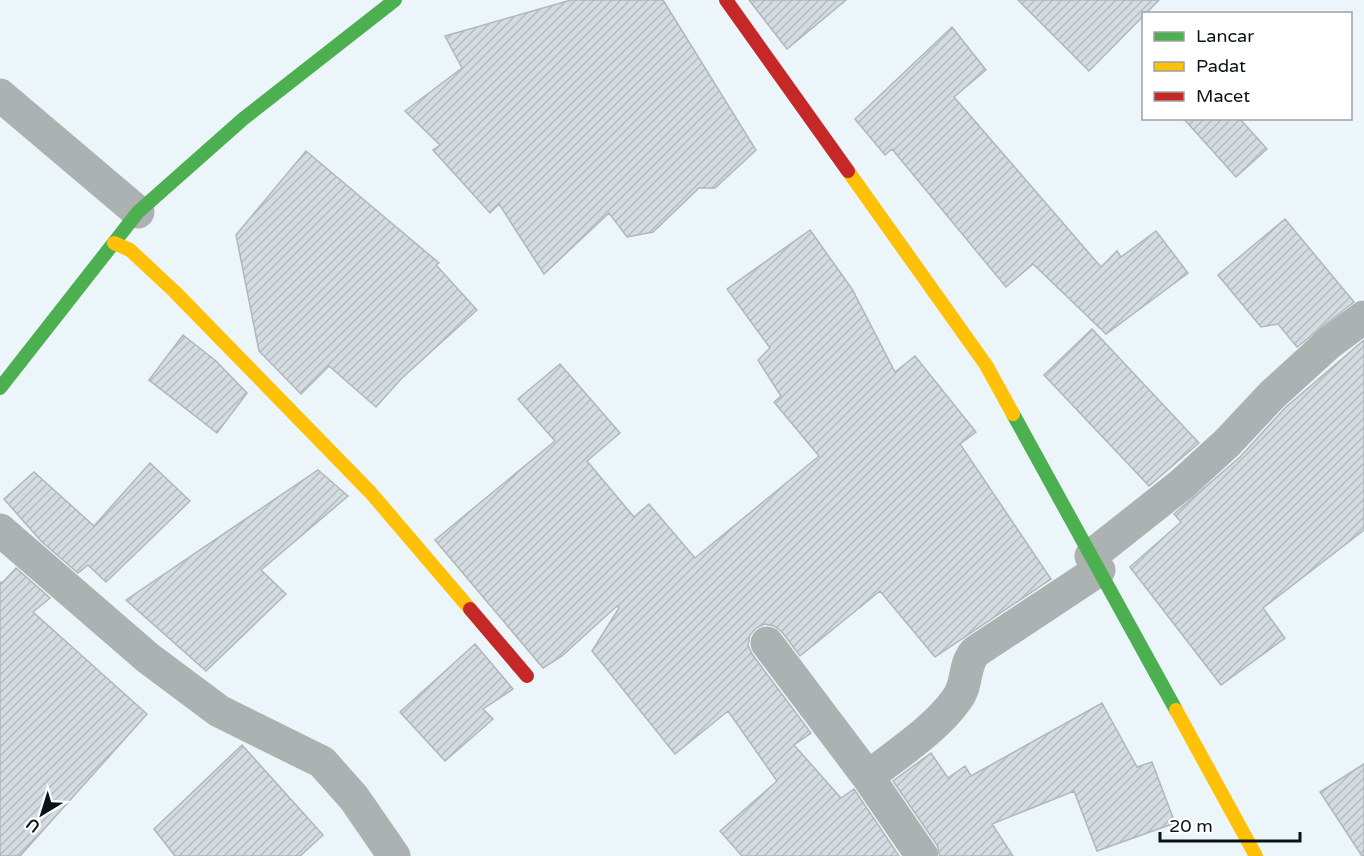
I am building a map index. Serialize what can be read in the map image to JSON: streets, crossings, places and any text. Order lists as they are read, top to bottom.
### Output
{
  "legend": ["Lancar", "Padat", "Macet"],
  "scale_bar": "20 m",
  "north": "bottom left"
}
